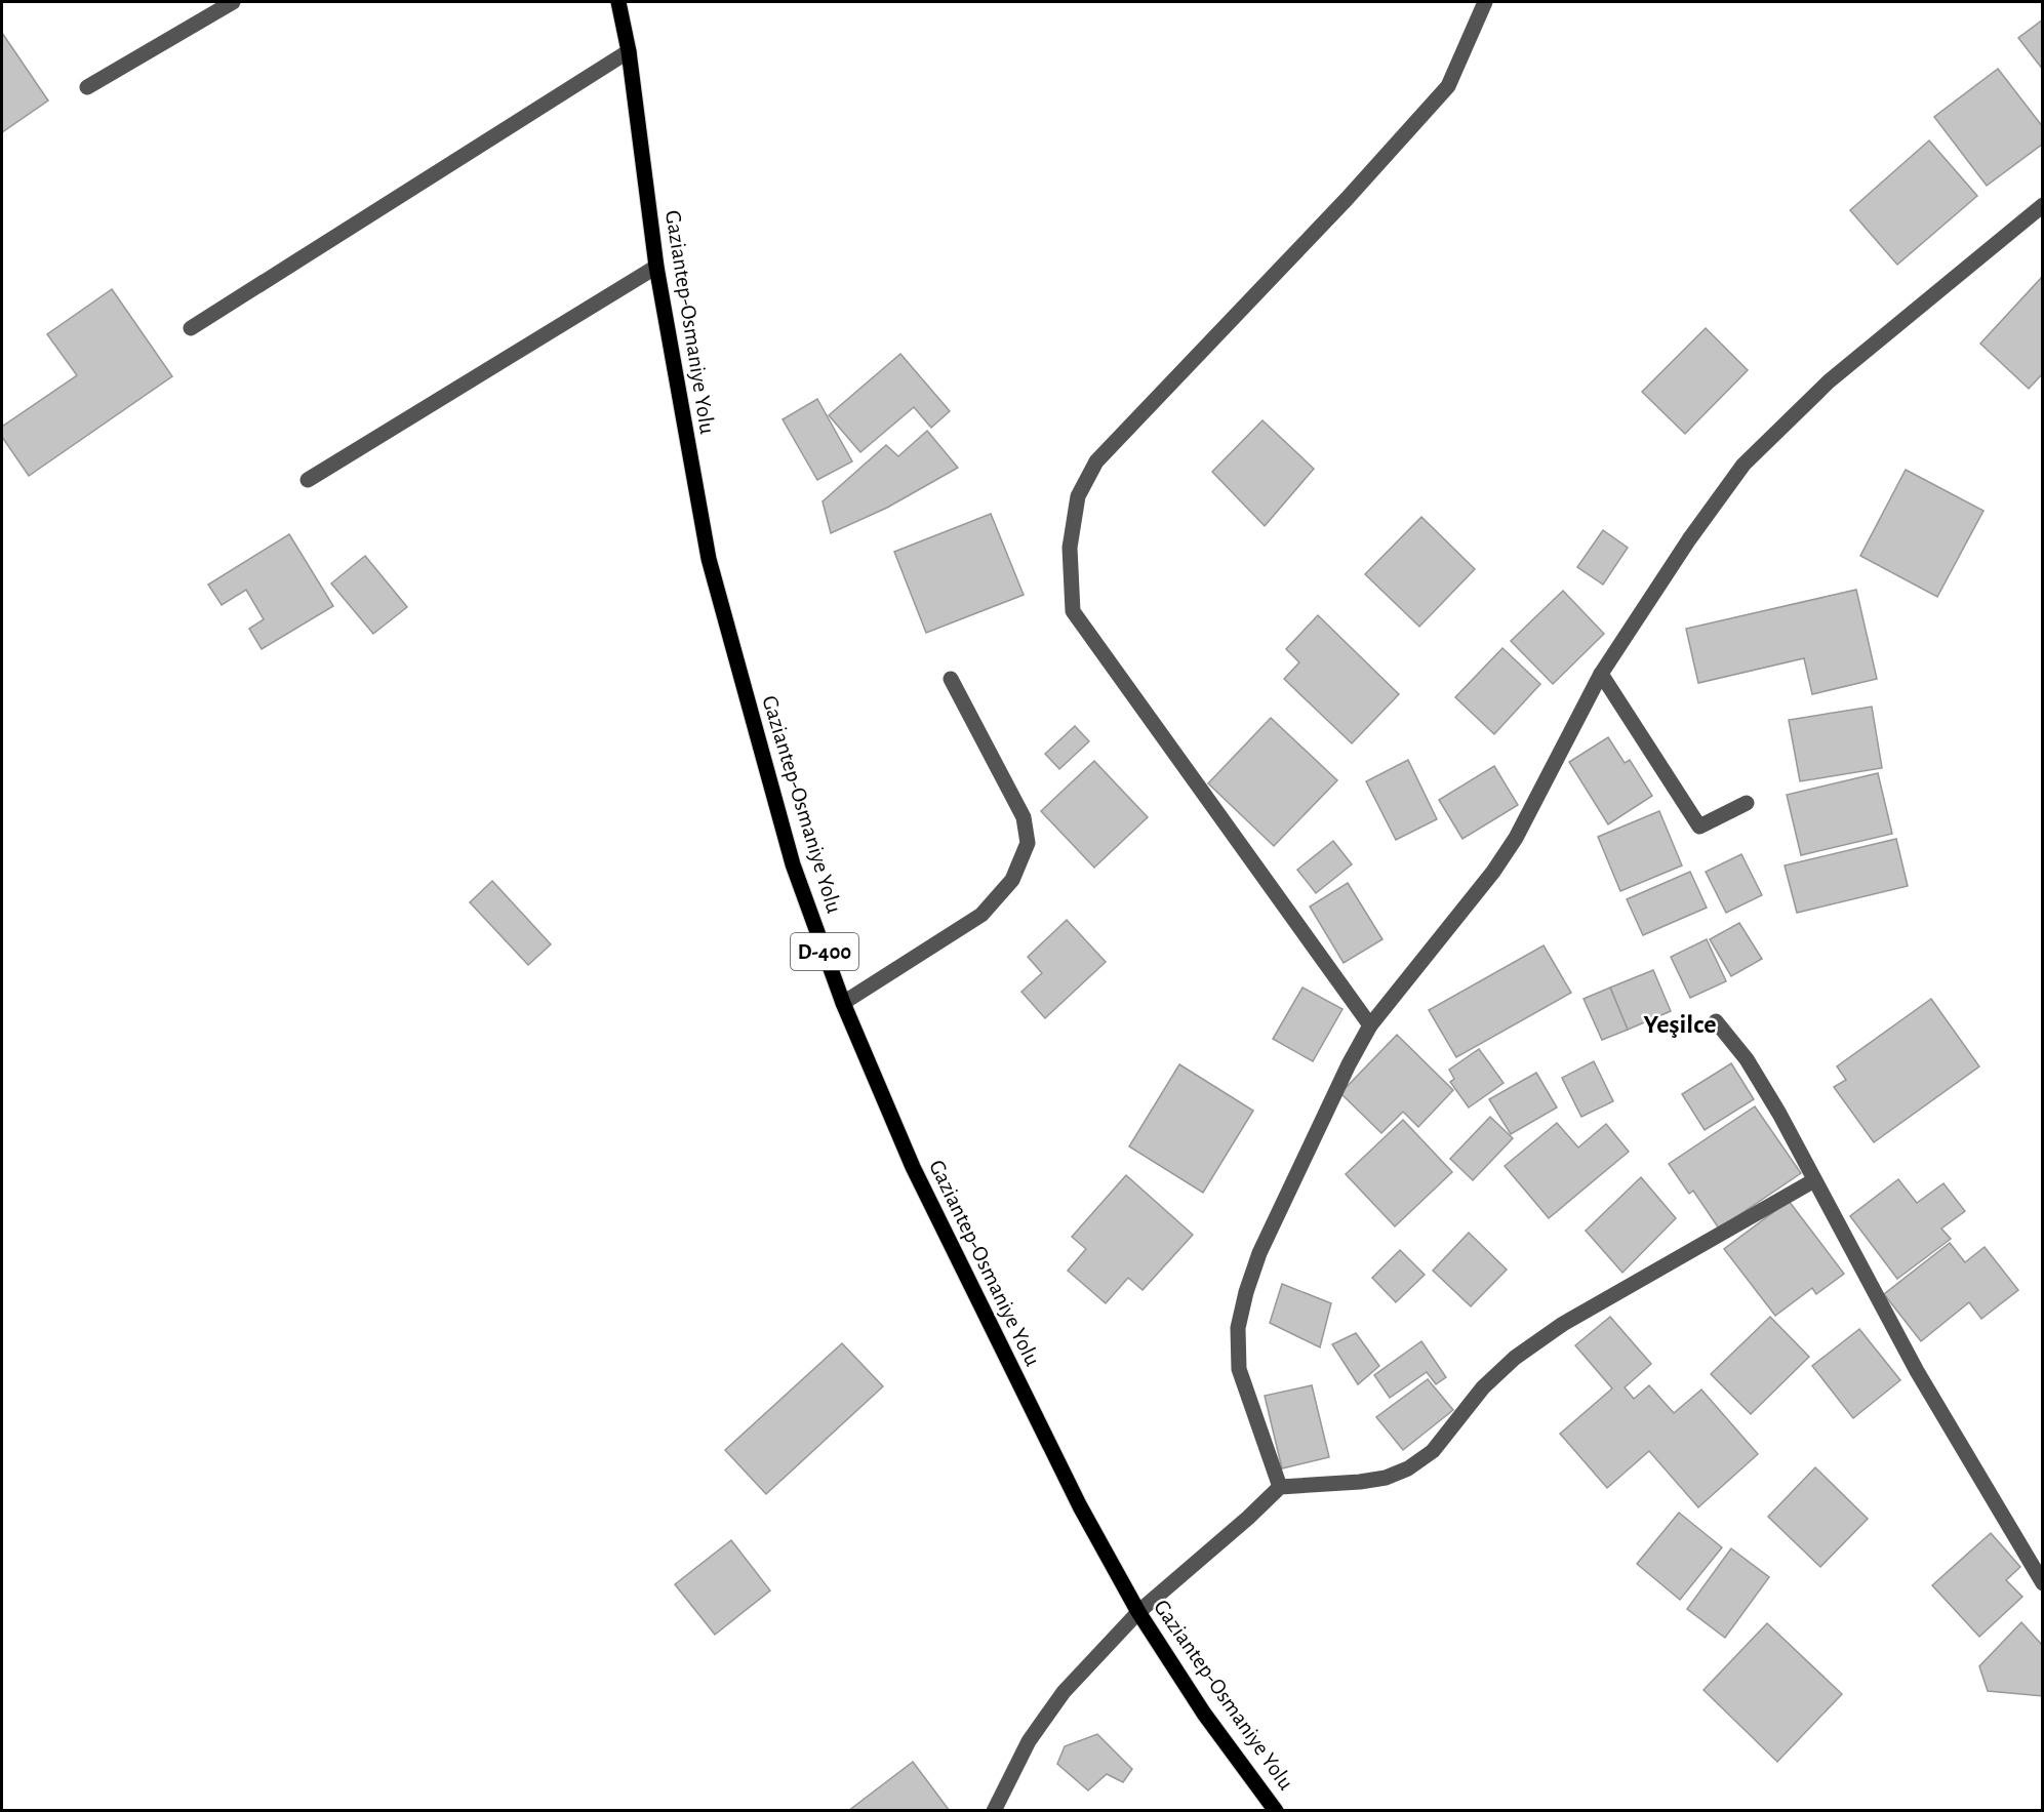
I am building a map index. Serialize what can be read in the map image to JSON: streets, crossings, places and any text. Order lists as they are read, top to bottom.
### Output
{
  "streets": {
    "main road": ["Gaziantep-Osmaniye Yolu", "D-400"]
  },
  "districts": ["Yeşilce"]
}
